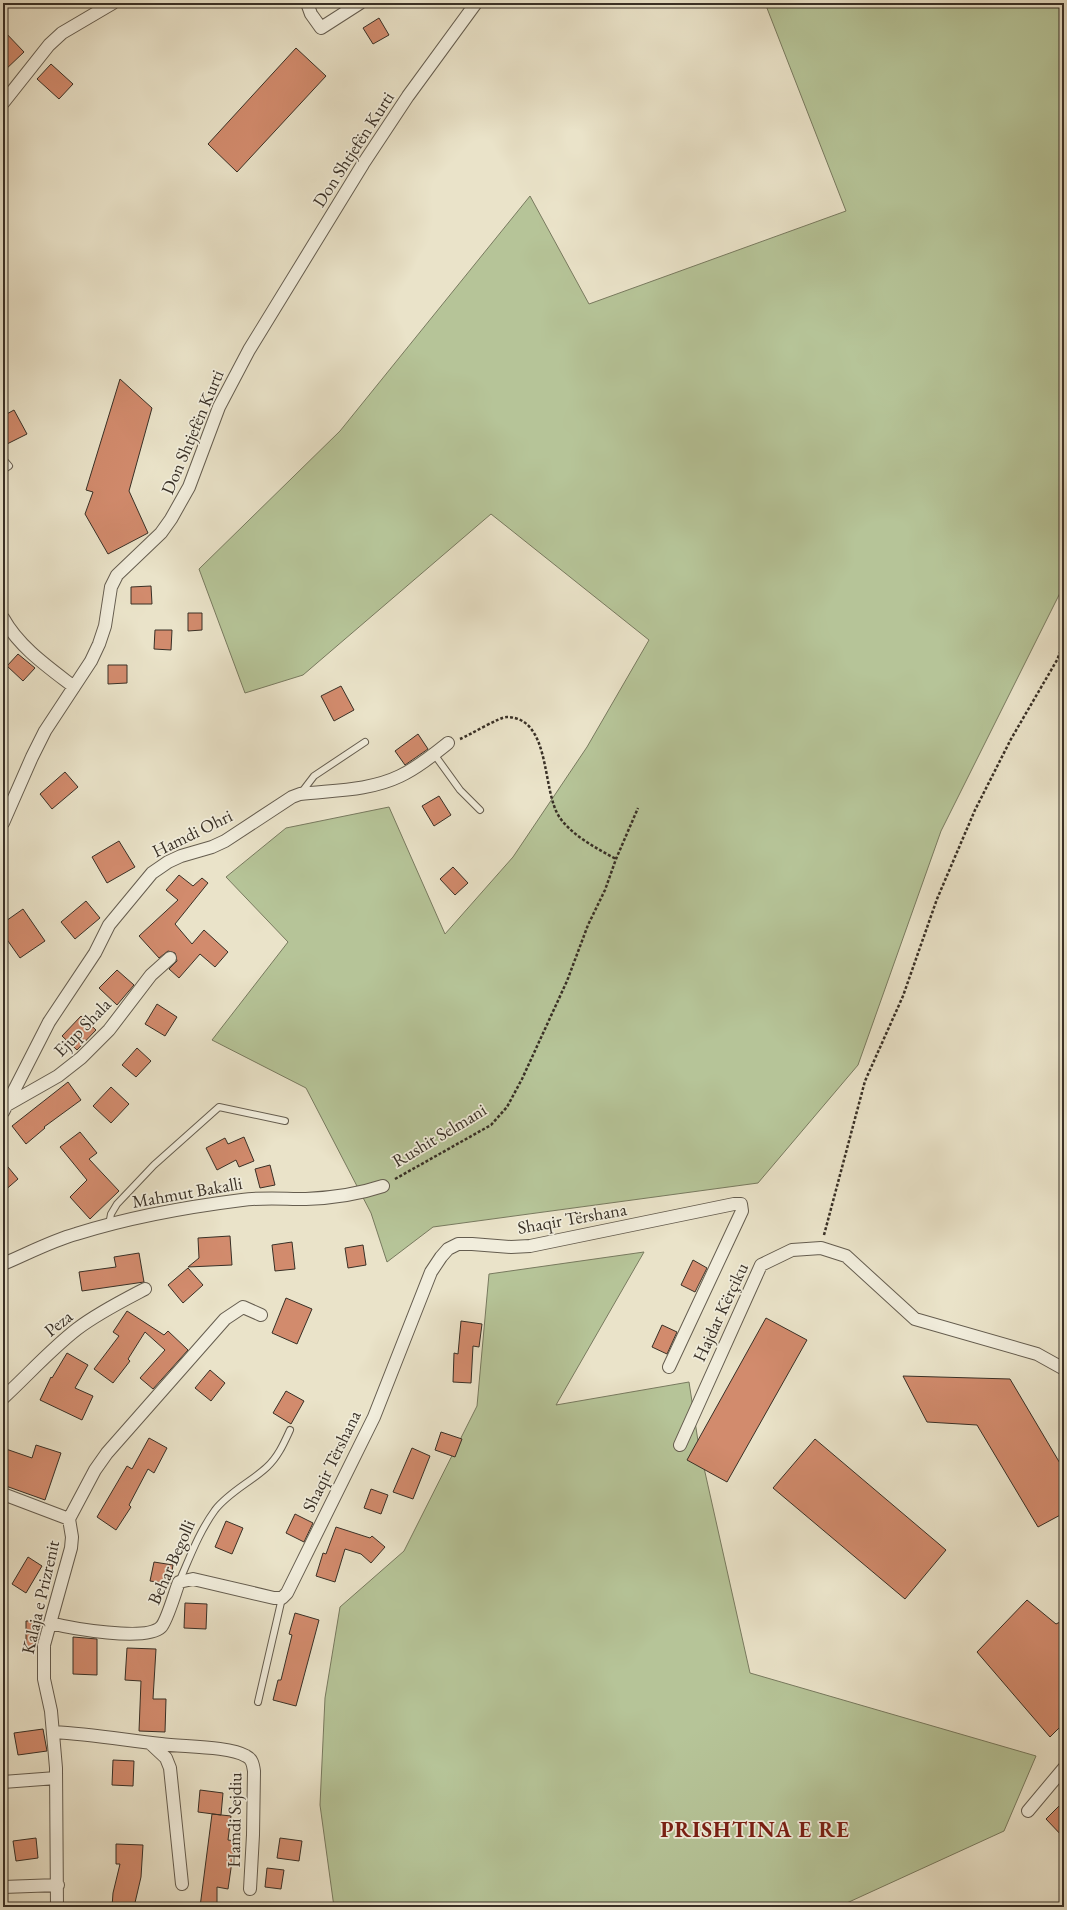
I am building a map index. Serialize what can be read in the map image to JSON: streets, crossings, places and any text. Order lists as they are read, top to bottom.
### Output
{
  "streets": {
    "street": [
      "Don Shtjefën Kurti",
      "Hamdi Ohri",
      "Ejup Shala",
      "Mahmut Bakalli",
      "Shaqir Tërshana",
      "Hajdar Kërçiku",
      "Peza",
      "Behar Begolli",
      "Kalaja e Prizrenit",
      "Hamdi Sejdiu"
    ],
    "path": ["Rushit Selmani"]
  },
  "crossings": [
    ["Hamdi Ohri", "Ejup Shala"],
    ["Rushit Selmani", "Mahmut Bakalli"],
    ["Behar Begolli", "Kalaja e Prizrenit"],
    ["Kalaja e Prizrenit", "Hamdi Sejdiu"]
  ],
  "districts": ["PRISHTINA E RE"]
}
